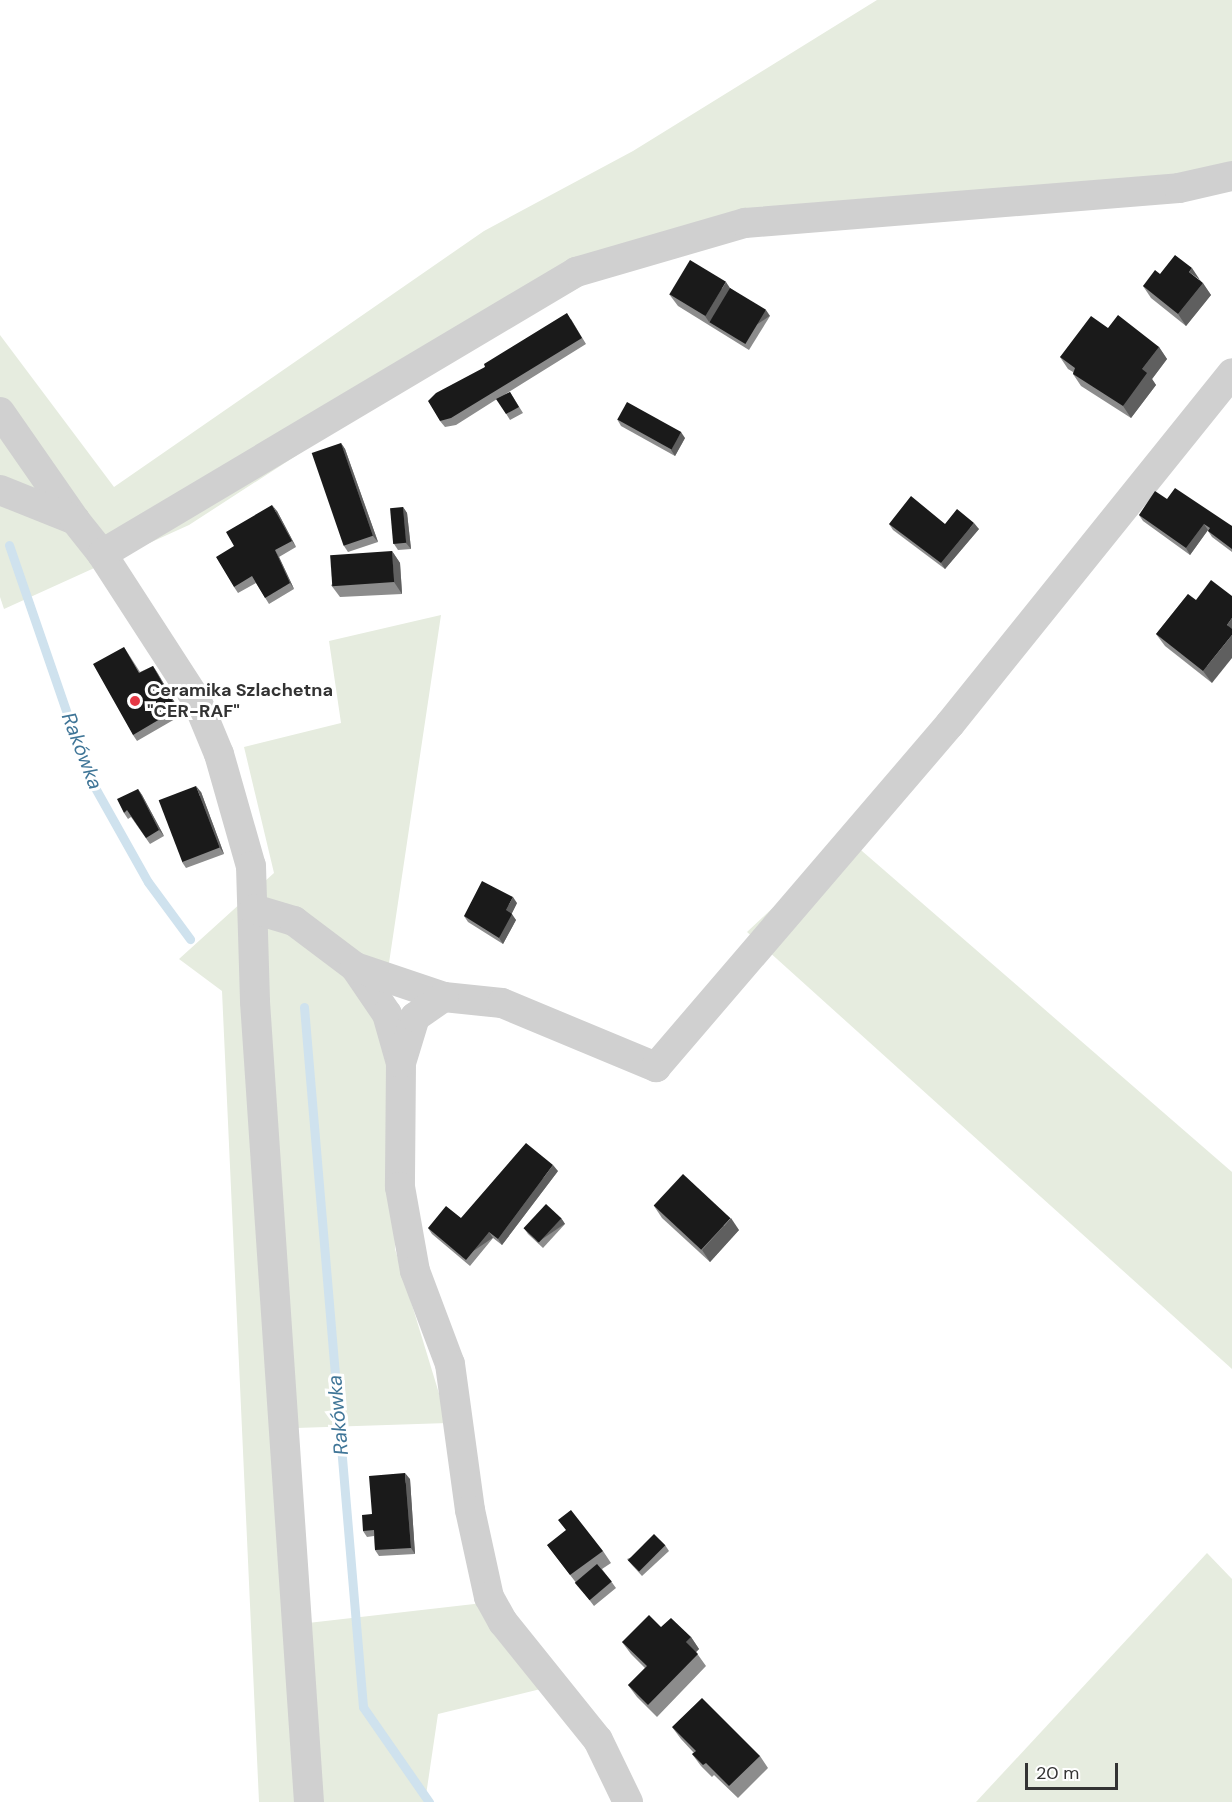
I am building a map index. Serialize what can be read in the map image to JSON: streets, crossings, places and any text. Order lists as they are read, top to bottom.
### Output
{
  "water": ["Rakówka"],
  "places": ["Ceramika Szlachetna \"CER-RAF\""],
  "scale_bar": "20 m"
}
